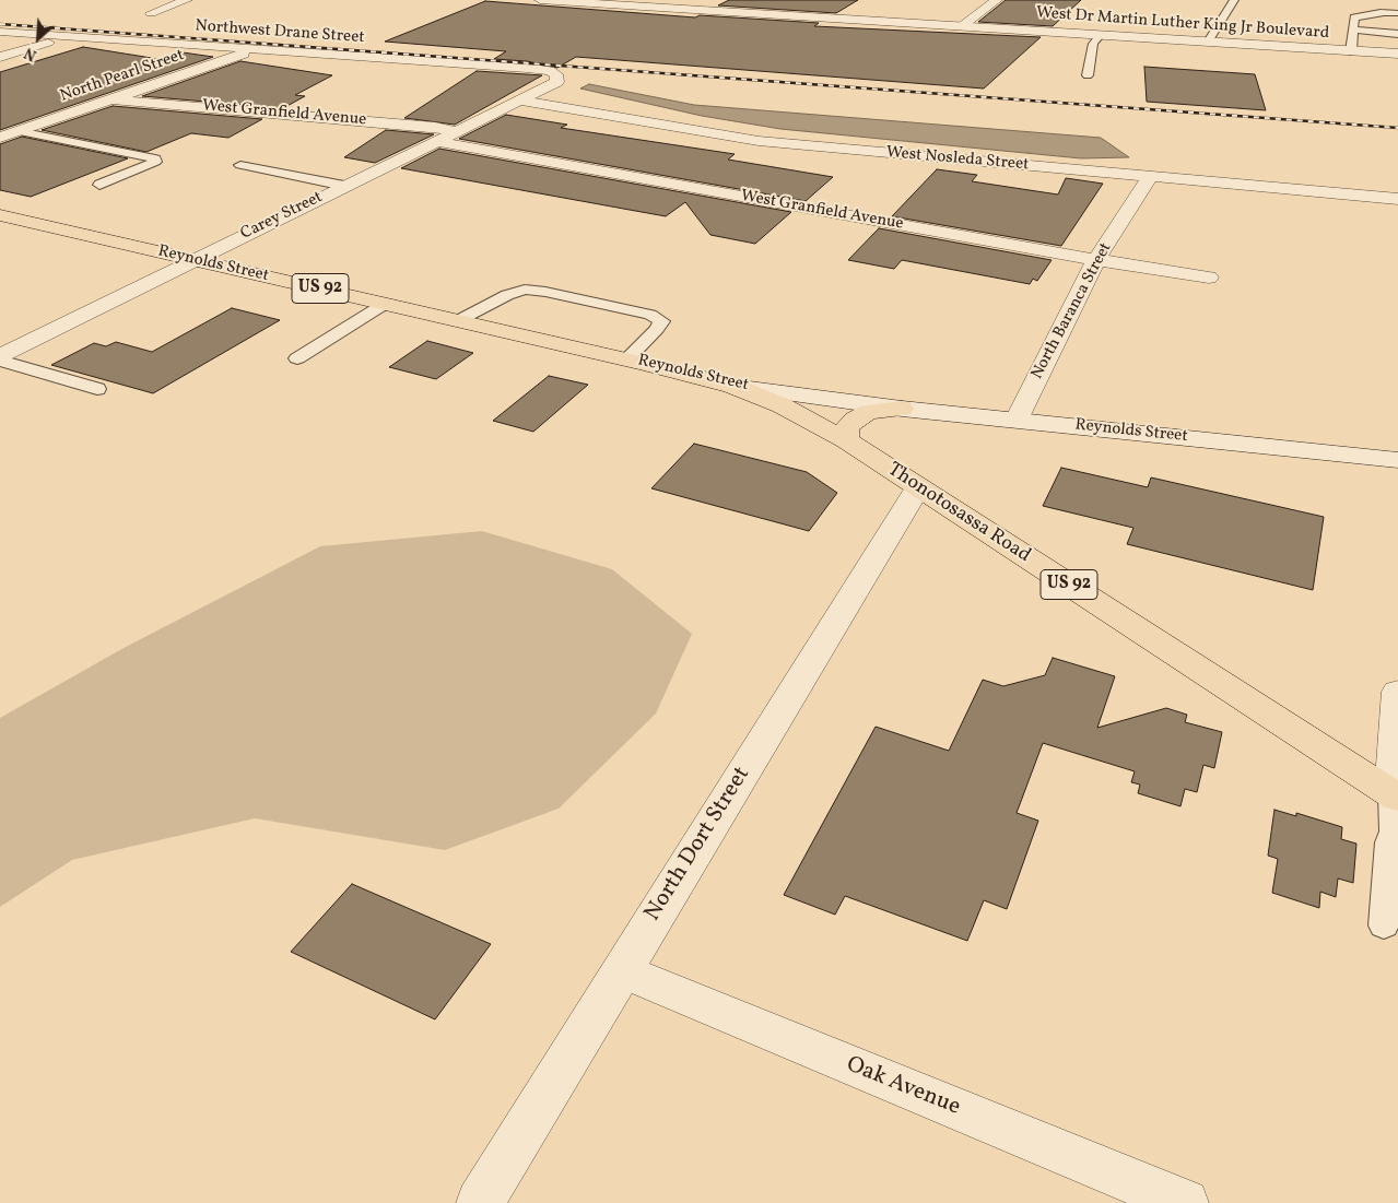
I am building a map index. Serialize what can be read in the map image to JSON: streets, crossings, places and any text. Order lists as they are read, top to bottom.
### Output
{
  "streets": {
    "main road": ["Reynolds Street", "US 92", "Thonotosassa Road"],
    "street": [
      "West Dr Martin Luther King Jr Boulevard",
      "Northwest Drane Street",
      "North Pearl Street",
      "West Granfield Avenue",
      "West Nosleda Street",
      "Carey Street",
      "North Baranca Street",
      "North Dort Street",
      "Oak Avenue"
    ]
  },
  "crossings": [
    ["Northwest Drane Street", "North Pearl Street"],
    ["Northwest Drane Street", "Carey Street"],
    ["North Pearl Street", "West Granfield Avenue"],
    ["West Granfield Avenue", "Carey Street"],
    ["West Granfield Avenue", "North Baranca Street"],
    ["West Nosleda Street", "Carey Street"],
    ["West Nosleda Street", "North Baranca Street"],
    ["Carey Street", "Reynolds Street"],
    ["Reynolds Street", "North Baranca Street"],
    ["Reynolds Street", "Thonotosassa Road"],
    ["Thonotosassa Road", "North Dort Street"],
    ["North Dort Street", "Oak Avenue"]
  ],
  "north": "bottom left"
}
